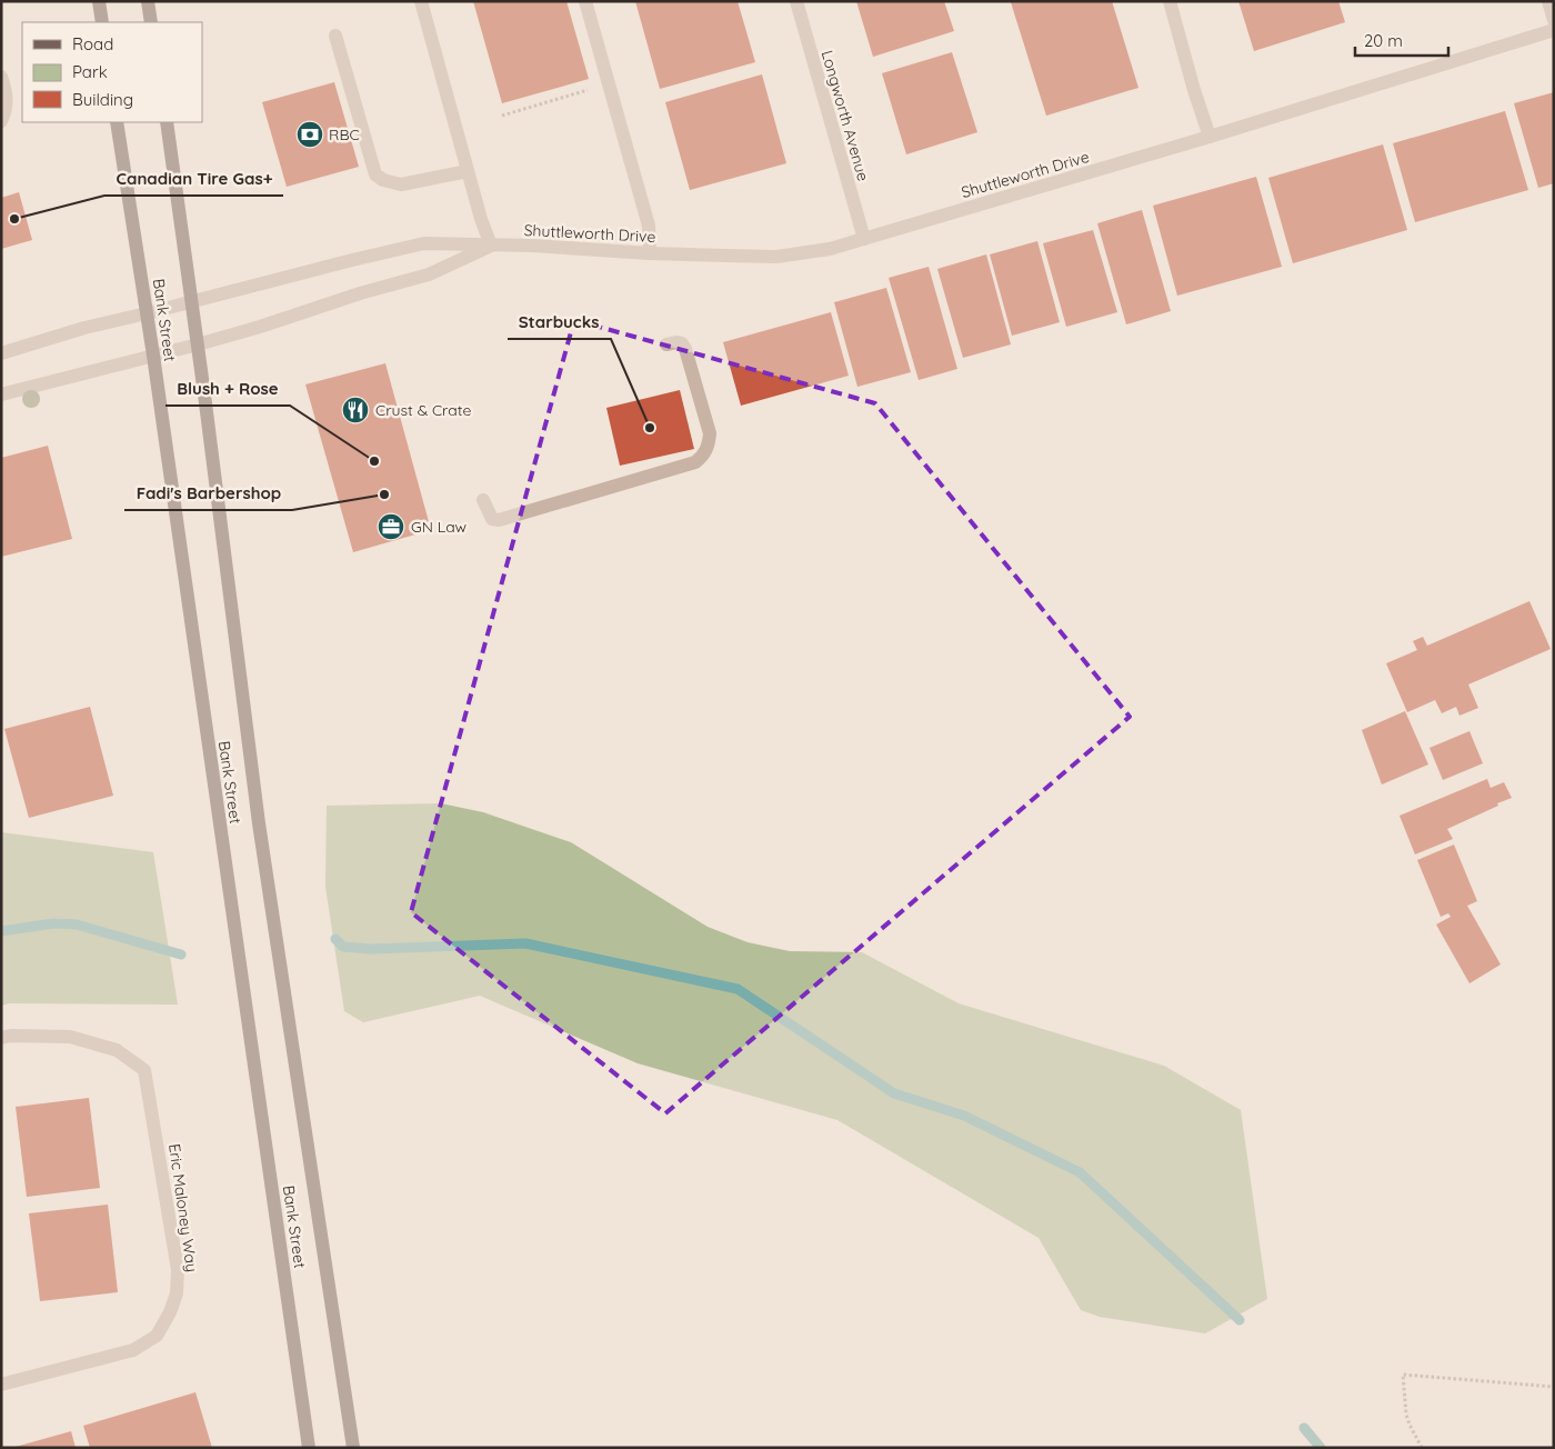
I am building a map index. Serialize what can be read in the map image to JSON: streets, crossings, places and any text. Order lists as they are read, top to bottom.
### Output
{
  "streets": {
    "main road": ["Bank Street"],
    "street": ["Longworth Avenue", "Shuttleworth Drive", "Eric Maloney Way"]
  },
  "crossings": [
    ["Longworth Avenue", "Shuttleworth Drive"],
    ["Shuttleworth Drive", "Bank Street"]
  ],
  "places": {
    "bank": ["RBC"],
    "other": [
      "Canadian Tire Gas+",
      "Starbucks",
      "Blush + Rose",
      "Fadi's Barbershop"
    ],
    "restaurant": ["Crust & Crate"],
    "office": ["GN Law"]
  },
  "legend": ["Road", "Park", "Building"],
  "scale_bar": "20 m"
}
